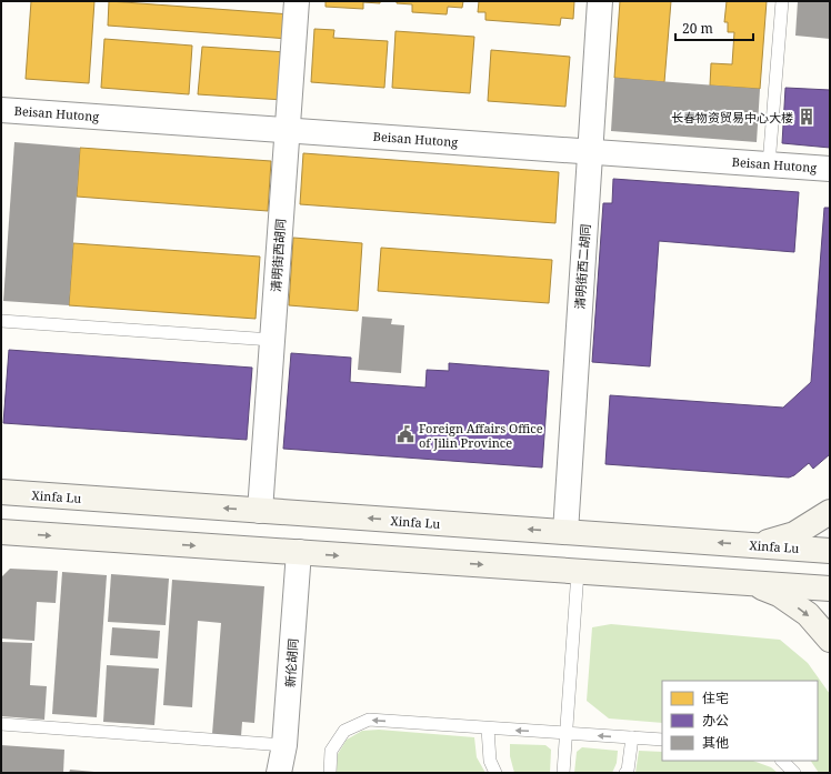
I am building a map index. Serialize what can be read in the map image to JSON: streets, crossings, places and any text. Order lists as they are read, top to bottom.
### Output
{
  "streets": {
    "main road": ["Xinfa Lu"],
    "street": [
      "Beisan Hutong",
      "清明街西胡同",
      "清明街西二胡同",
      "新伦胡同"
    ]
  },
  "crossings": [
    ["Beisan Hutong", "清明街西胡同"],
    ["Beisan Hutong", "清明街西二胡同"],
    ["清明街西胡同", "Xinfa Lu"],
    ["清明街西二胡同", "Xinfa Lu"]
  ],
  "places": {
    "building": ["长春物资贸易中心大楼"],
    "public building": ["Foreign Affairs Office of Jilin Province"]
  },
  "legend": ["住宅", "办公", "其他"],
  "scale_bar": "20 m"
}
